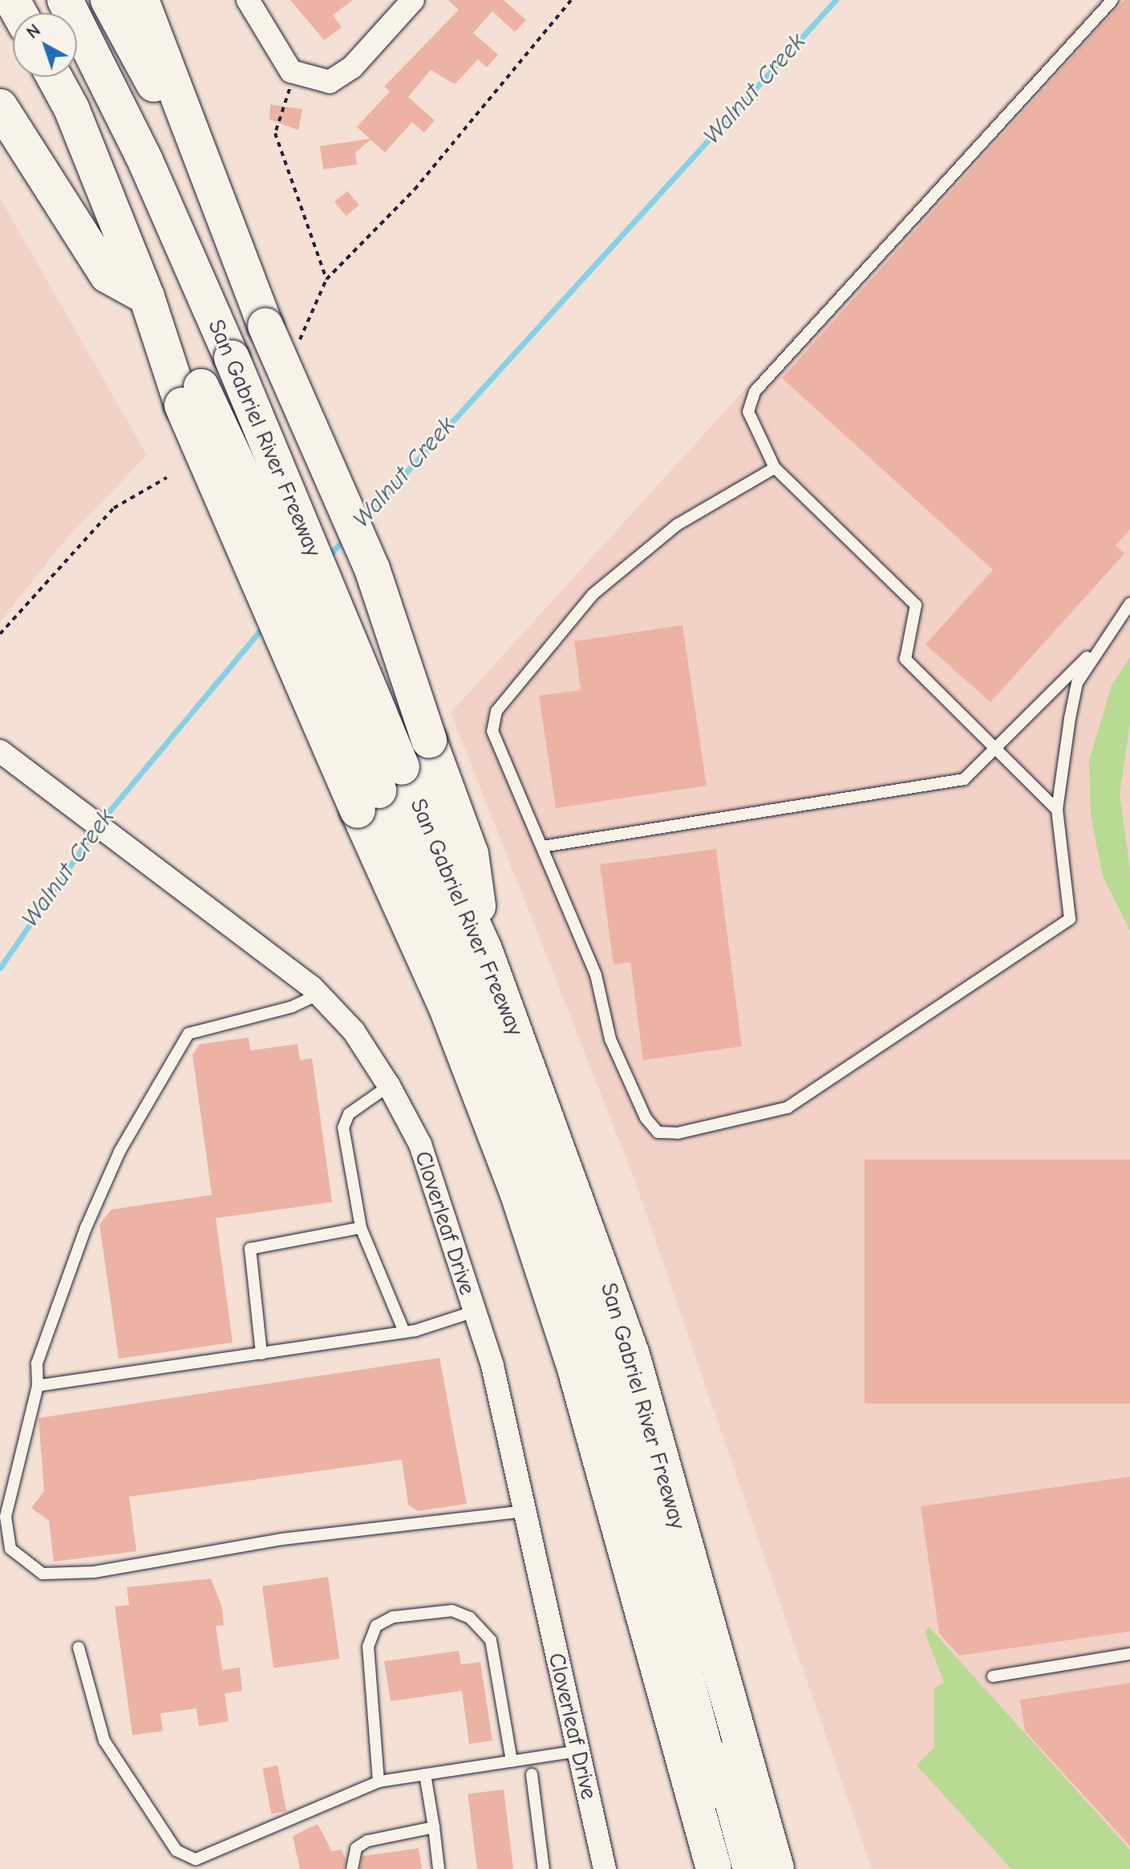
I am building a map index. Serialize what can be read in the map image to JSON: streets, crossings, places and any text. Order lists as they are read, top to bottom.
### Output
{
  "streets": {
    "highway": ["San Gabriel River Freeway"],
    "street": ["Cloverleaf Drive"]
  },
  "water": ["Walnut Creek"],
  "north": "top left"
}
